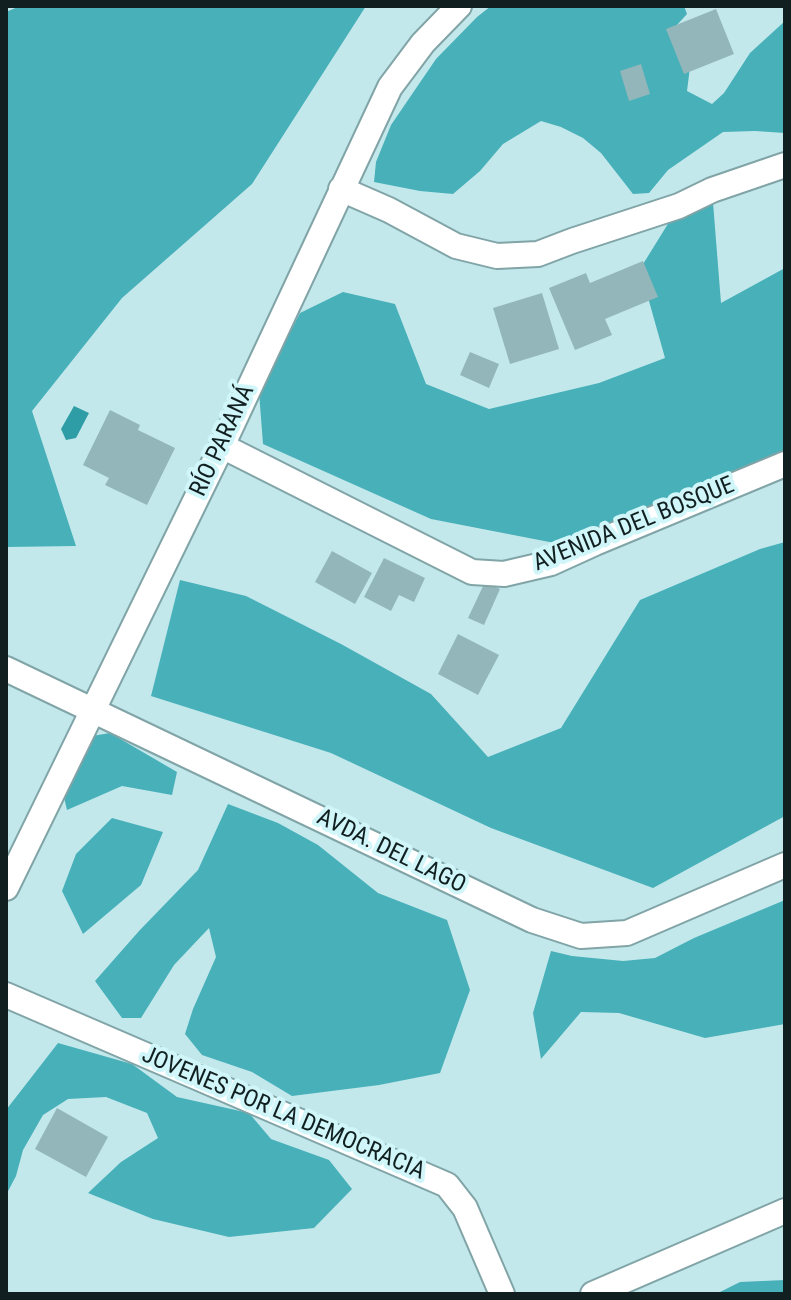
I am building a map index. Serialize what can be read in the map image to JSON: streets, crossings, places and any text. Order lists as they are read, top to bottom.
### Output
{
  "streets": {
    "street": [
      "RÍO PARANÁ",
      "AVENIDA DEL BOSQUE",
      "AVDA. DEL LAGO",
      "JOVENES POR LA DEMOCRACIA"
    ]
  },
  "crossings": [
    ["RÍO PARANÁ", "AVENIDA DEL BOSQUE"],
    ["RÍO PARANÁ", "AVDA. DEL LAGO"]
  ]
}
